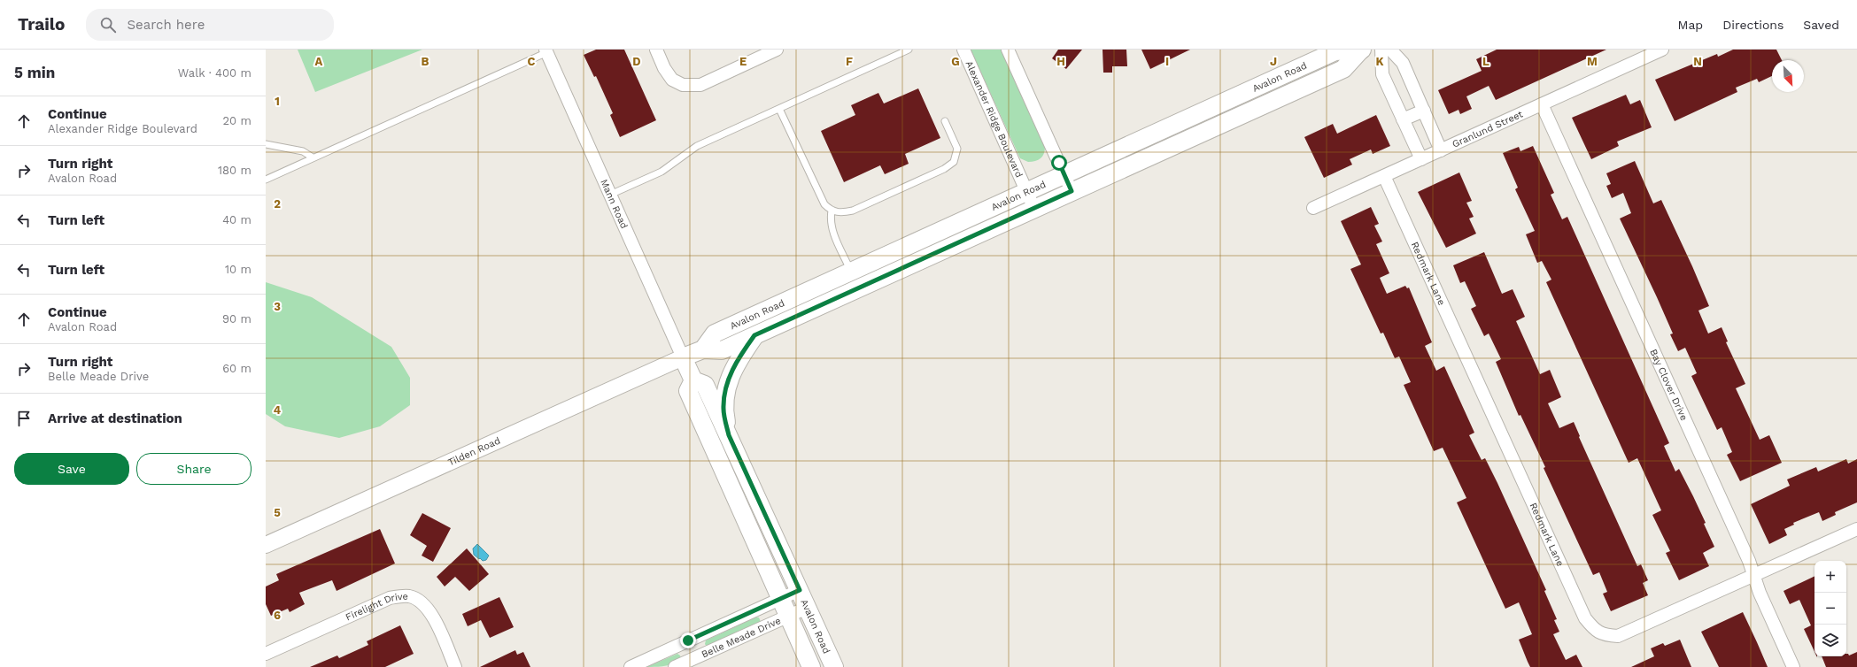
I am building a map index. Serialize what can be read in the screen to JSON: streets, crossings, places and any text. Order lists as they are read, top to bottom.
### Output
{
  "streets": {
    "main road": ["Avalon Road"],
    "street": [
      "Alexander Ridge Boulevard",
      "Granlund Street",
      "Mann Road",
      "Redmark Lane",
      "Bay Clover Drive",
      "Tilden Road",
      "Firelight Drive",
      "Belle Meade Drive"
    ]
  },
  "crossings": [
    ["Avalon Road", "Alexander Ridge Boulevard"],
    ["Avalon Road", "Mann Road"],
    ["Avalon Road", "Tilden Road"],
    ["Avalon Road", "Belle Meade Drive"],
    ["Granlund Street", "Redmark Lane"],
    ["Granlund Street", "Bay Clover Drive"],
    ["Mann Road", "Tilden Road"],
    ["Redmark Lane", "Bay Clover Drive"]
  ],
  "north": "bottom right",
  "page": {
    "header": "Trailo",
    "search": "Search here",
    "nav": ["Map", "Directions", "Saved"],
    "heading": ["5 min", "Walk · 400 m"],
    "list": [
      ["Continue", "Alexander Ridge Boulevard", "20 m"],
      ["Turn right", "Avalon Road", "180 m"],
      ["Turn left", "40 m"],
      ["Turn left", "10 m"],
      ["Continue", "Avalon Road", "90 m"],
      ["Turn right", "Belle Meade Drive", "60 m"],
      "Arrive at destination"
    ],
    "buttons": ["Save", "Share"],
    "map_buttons": ["+", "−"]
  },
  "grid": {
    "columns": [
      "A",
      "B",
      "C",
      "D",
      "E",
      "F",
      "G",
      "H",
      "I",
      "J",
      "K",
      "L",
      "M",
      "N"
    ],
    "rows": [
      "1",
      "2",
      "3",
      "4",
      "5",
      "6"
    ]
  }
}
